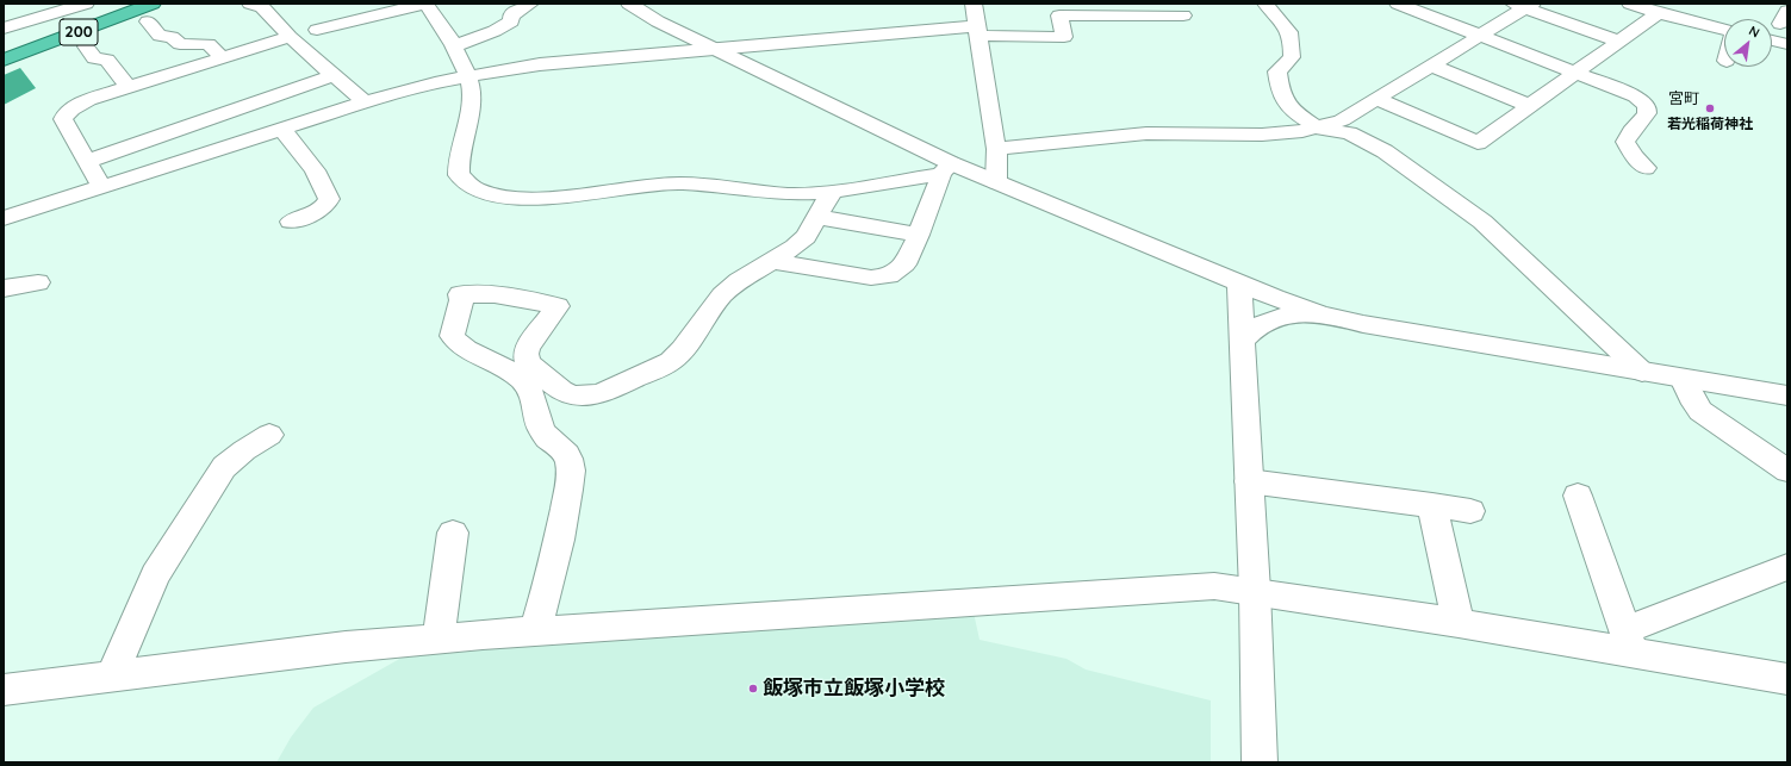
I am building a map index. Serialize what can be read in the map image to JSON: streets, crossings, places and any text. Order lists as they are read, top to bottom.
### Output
{
  "streets": {
    "highway": ["200"]
  },
  "districts": ["宮町"],
  "places": ["若光稲荷神社", "飯塚市立飯塚小学校"],
  "north": "top right"
}
